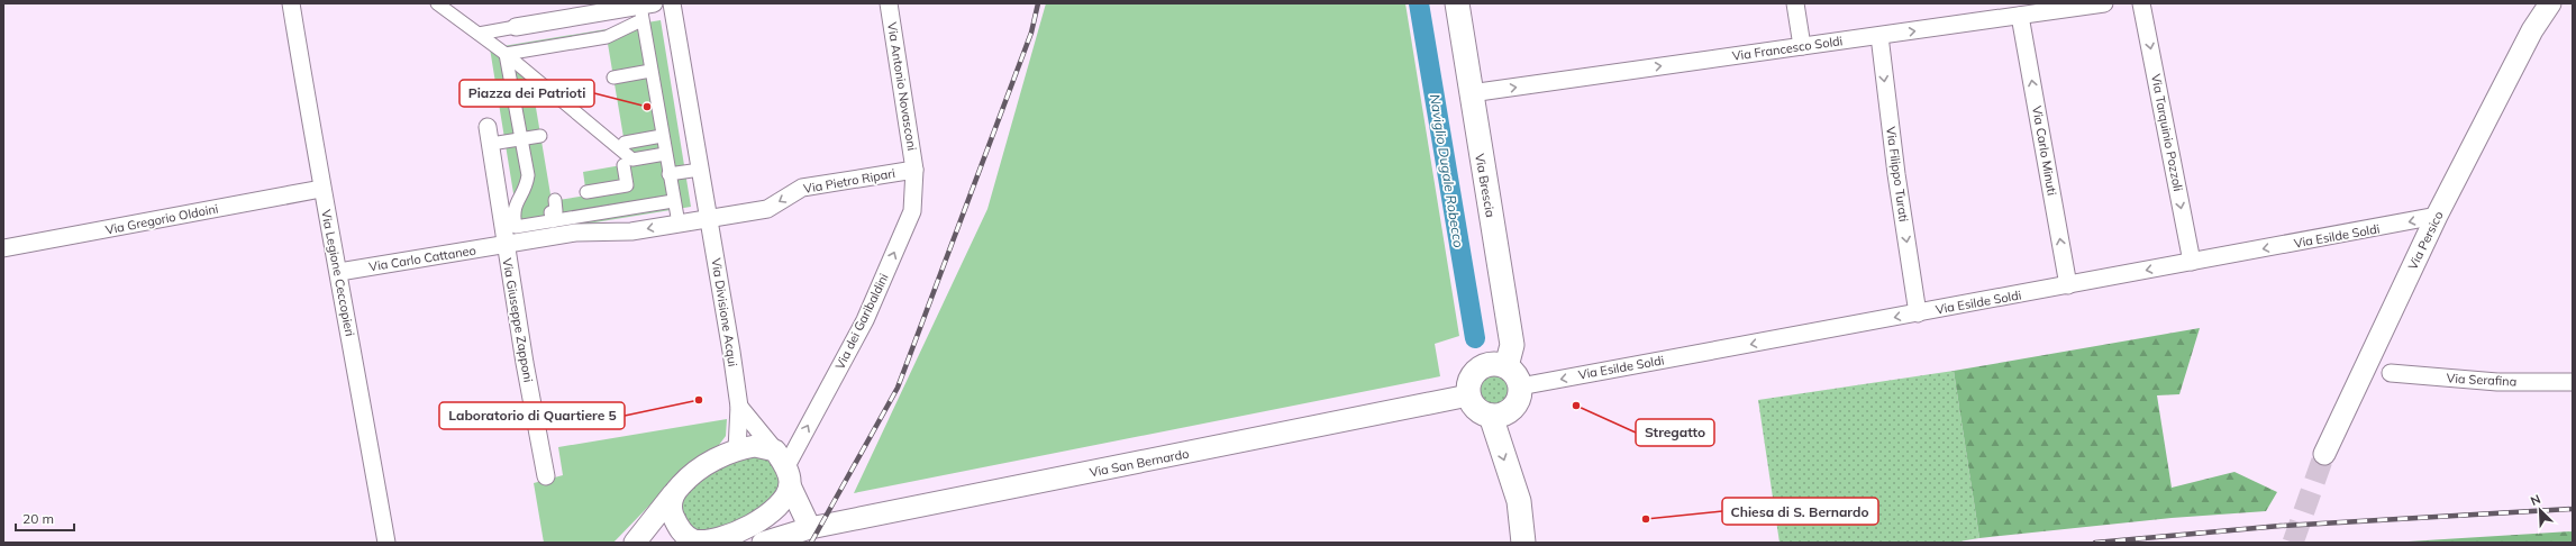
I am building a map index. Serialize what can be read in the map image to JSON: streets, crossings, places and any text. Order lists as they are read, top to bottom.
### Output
{
  "streets": {
    "main road": ["Via Brescia"],
    "street": [
      "Via Francesco Soldi",
      "Via Antonio Novasconi",
      "Via Tarquinio Pozzoli",
      "Via Carlo Minuti",
      "Via Filippo Turati",
      "Via Pietro Ripari",
      "Via Gregorio Oldoini",
      "Via Esilde Soldi",
      "Via Persico",
      "Via Carlo Cattaneo",
      "Via Legione Ceccopieri",
      "Via Divisione Acqui",
      "Via Giuseppe Zapponi",
      "Via dei Garibaldini",
      "Via Serafina",
      "Via San Bernardo"
    ]
  },
  "crossings": [
    ["Via Francesco Soldi", "Via Carlo Minuti"],
    ["Via Francesco Soldi", "Via Filippo Turati"],
    ["Via Francesco Soldi", "Via Brescia"],
    ["Via Antonio Novasconi", "Via Pietro Ripari"],
    ["Via Antonio Novasconi", "Via dei Garibaldini"],
    ["Via Tarquinio Pozzoli", "Via Esilde Soldi"],
    ["Via Carlo Minuti", "Via Esilde Soldi"],
    ["Via Filippo Turati", "Via Esilde Soldi"],
    ["Via Pietro Ripari", "Via Carlo Cattaneo"],
    ["Via Pietro Ripari", "Via Divisione Acqui"],
    ["Via Pietro Ripari", "Via dei Garibaldini"],
    ["Via Brescia", "Via Esilde Soldi"],
    ["Via Brescia", "Via San Bernardo"],
    ["Via Gregorio Oldoini", "Via Legione Ceccopieri"],
    ["Via Esilde Soldi", "Via Persico"],
    ["Via Esilde Soldi", "Via San Bernardo"],
    ["Via Carlo Cattaneo", "Via Legione Ceccopieri"],
    ["Via Carlo Cattaneo", "Via Giuseppe Zapponi"],
    ["Via Divisione Acqui", "Via dei Garibaldini"]
  ],
  "one_way": [
    "Via Francesco Soldi",
    "Via Tarquinio Pozzoli",
    "Via Carlo Minuti",
    "Via Filippo Turati",
    "Via Pietro Ripari",
    "Via Esilde Soldi",
    "Via dei Garibaldini"
  ],
  "water": ["Naviglio Dugale Robecco"],
  "places": [
    "Piazza dei Patrioti",
    "Laboratorio di Quartiere 5",
    "Stregatto",
    "Chiesa di S. Bernardo"
  ],
  "scale_bar": "20 m",
  "north": "top left"
}
